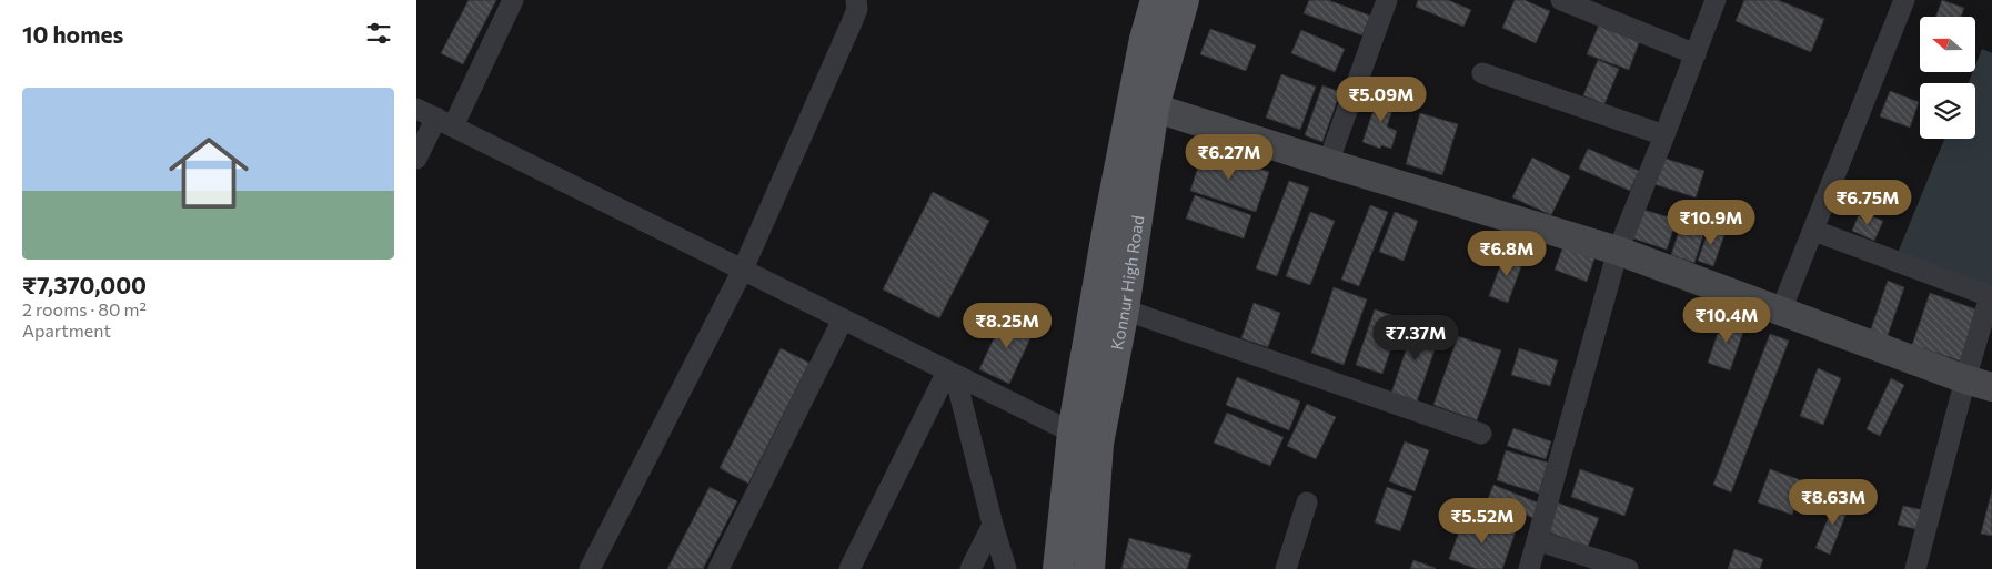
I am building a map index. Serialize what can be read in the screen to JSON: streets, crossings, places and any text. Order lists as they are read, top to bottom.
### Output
{
  "streets": {
    "main road": ["Konnur High Road"]
  },
  "north": "left",
  "page": {
    "heading": "10 homes",
    "list": [
      {
        "name": "₹7,370,000",
        "note": "2 rooms · 80 m² · Apartment"
      }
    ],
    "price": [
      "₹5.09M",
      "₹6.27M",
      "₹6.75M",
      "₹10.9M",
      "₹6.8M",
      "₹10.4M",
      "₹8.25M",
      "₹7.37M",
      "₹8.63M",
      "₹5.52M"
    ]
  }
}
